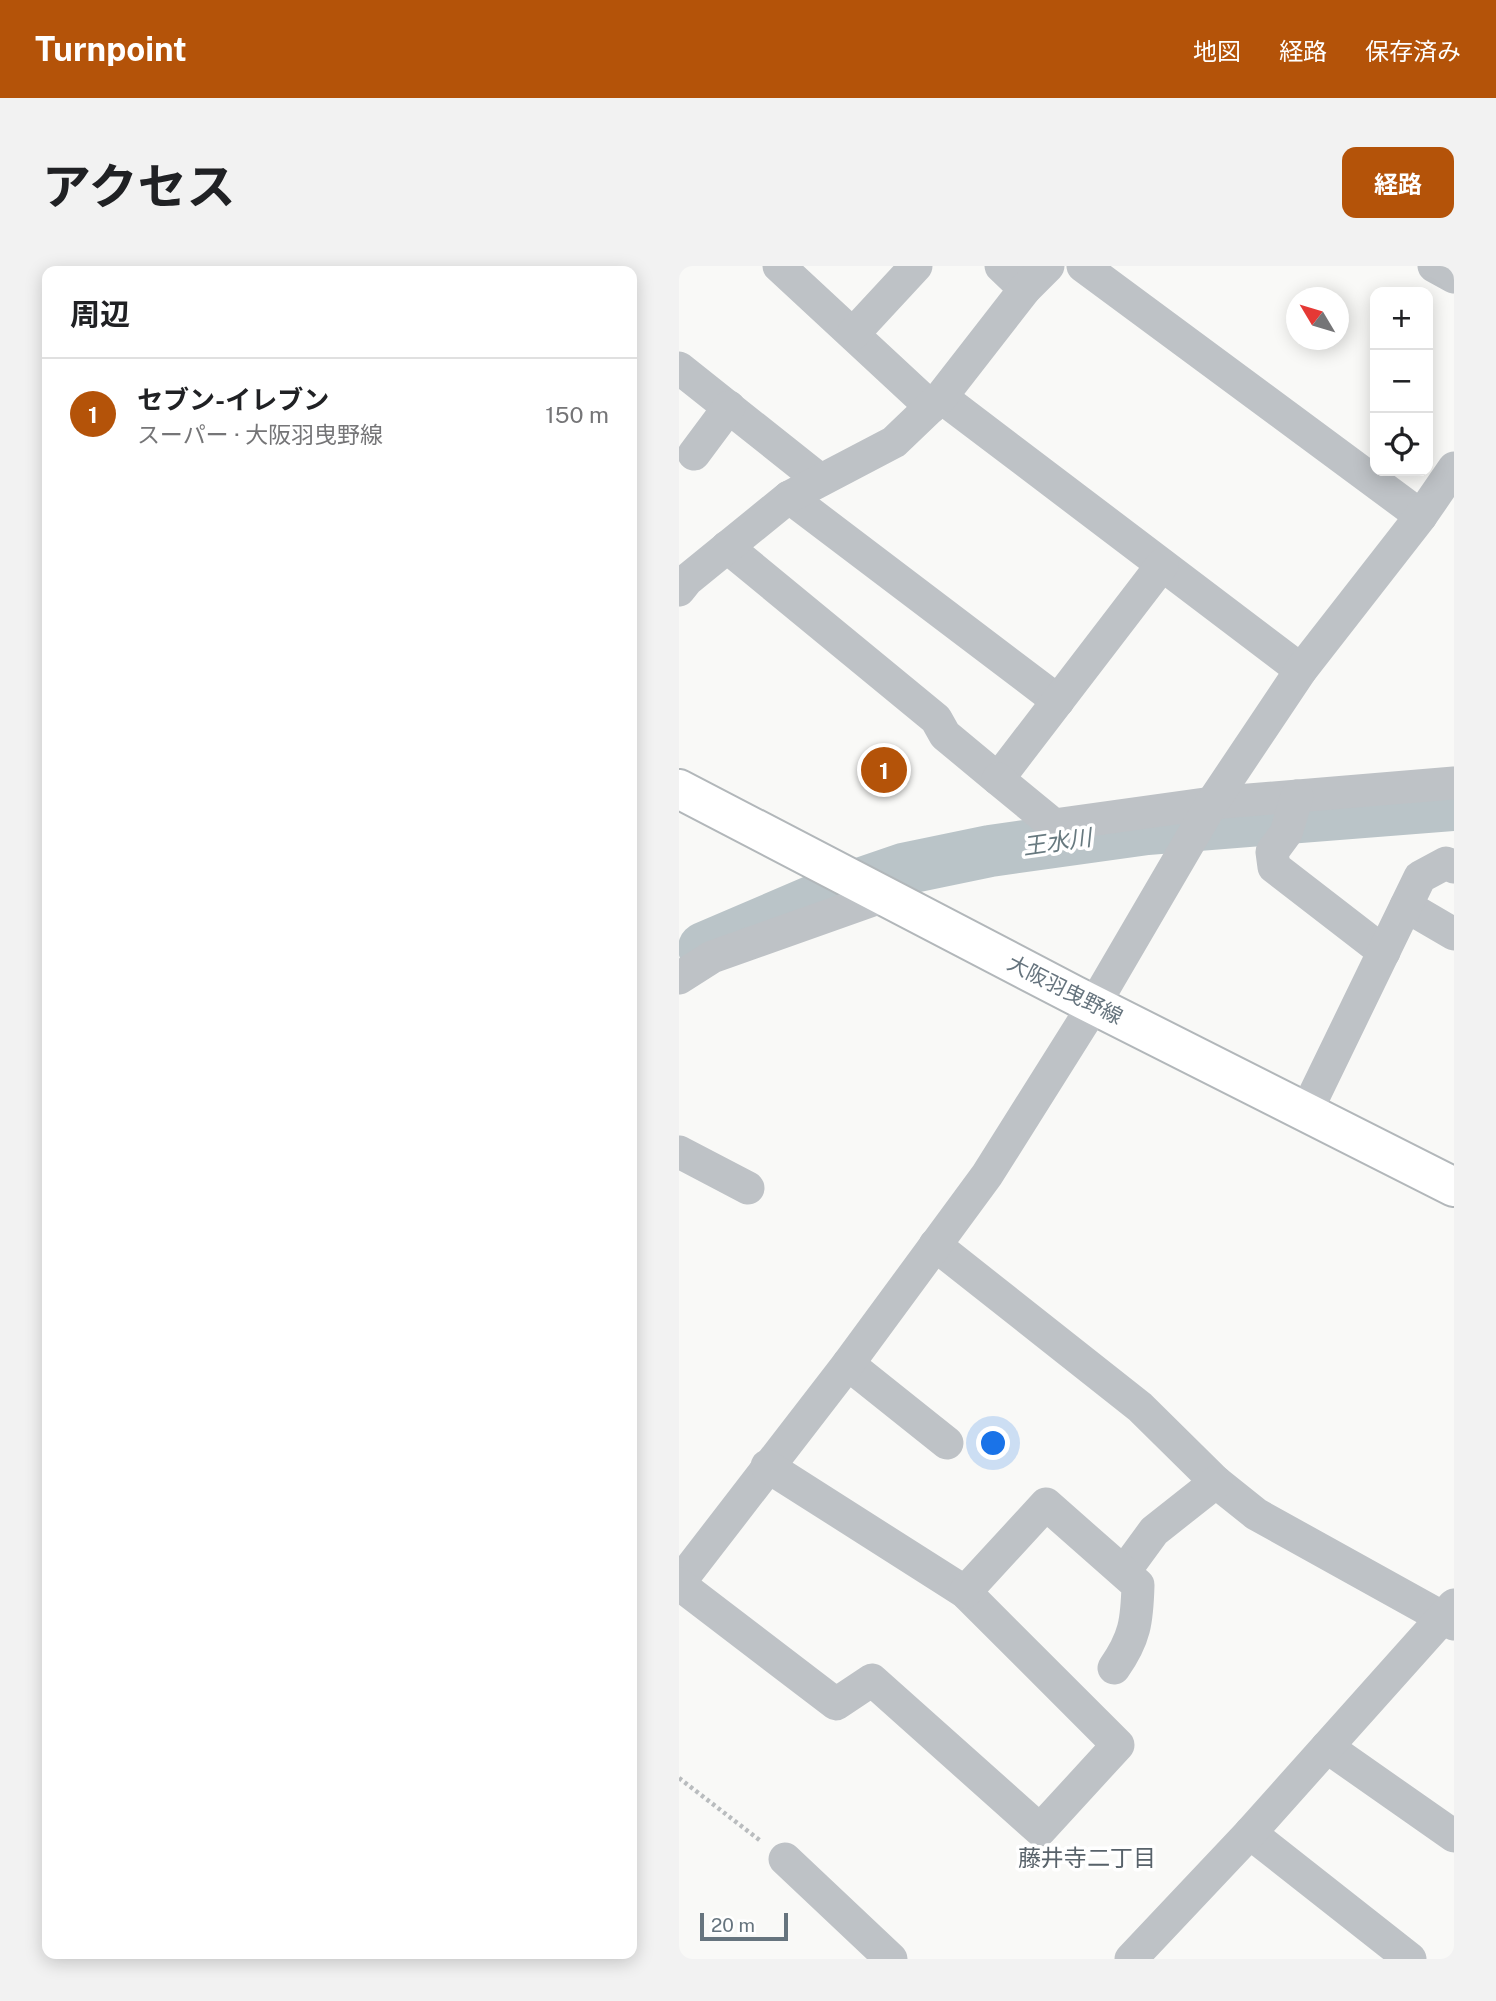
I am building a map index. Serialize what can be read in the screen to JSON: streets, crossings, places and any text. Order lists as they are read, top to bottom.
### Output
{
  "streets": {
    "main road": ["大阪羽曳野線"]
  },
  "districts": ["藤井寺二丁目"],
  "water": ["王水川"],
  "scale_bar": "20 m",
  "north": "top left",
  "page": {
    "header": "Turnpoint",
    "nav": ["地図", "経路", "保存済み"],
    "title": "アクセス",
    "buttons": "経路",
    "heading": "周辺",
    "map_buttons": ["+", "−"],
    "list": [
      {
        "mark": "1",
        "name": "セブン-イレブン",
        "note": "スーパー · 大阪羽曳野線",
        "value": "150 m"
      }
    ],
    "pins": "1",
    "scale": "20 m"
  }
}
